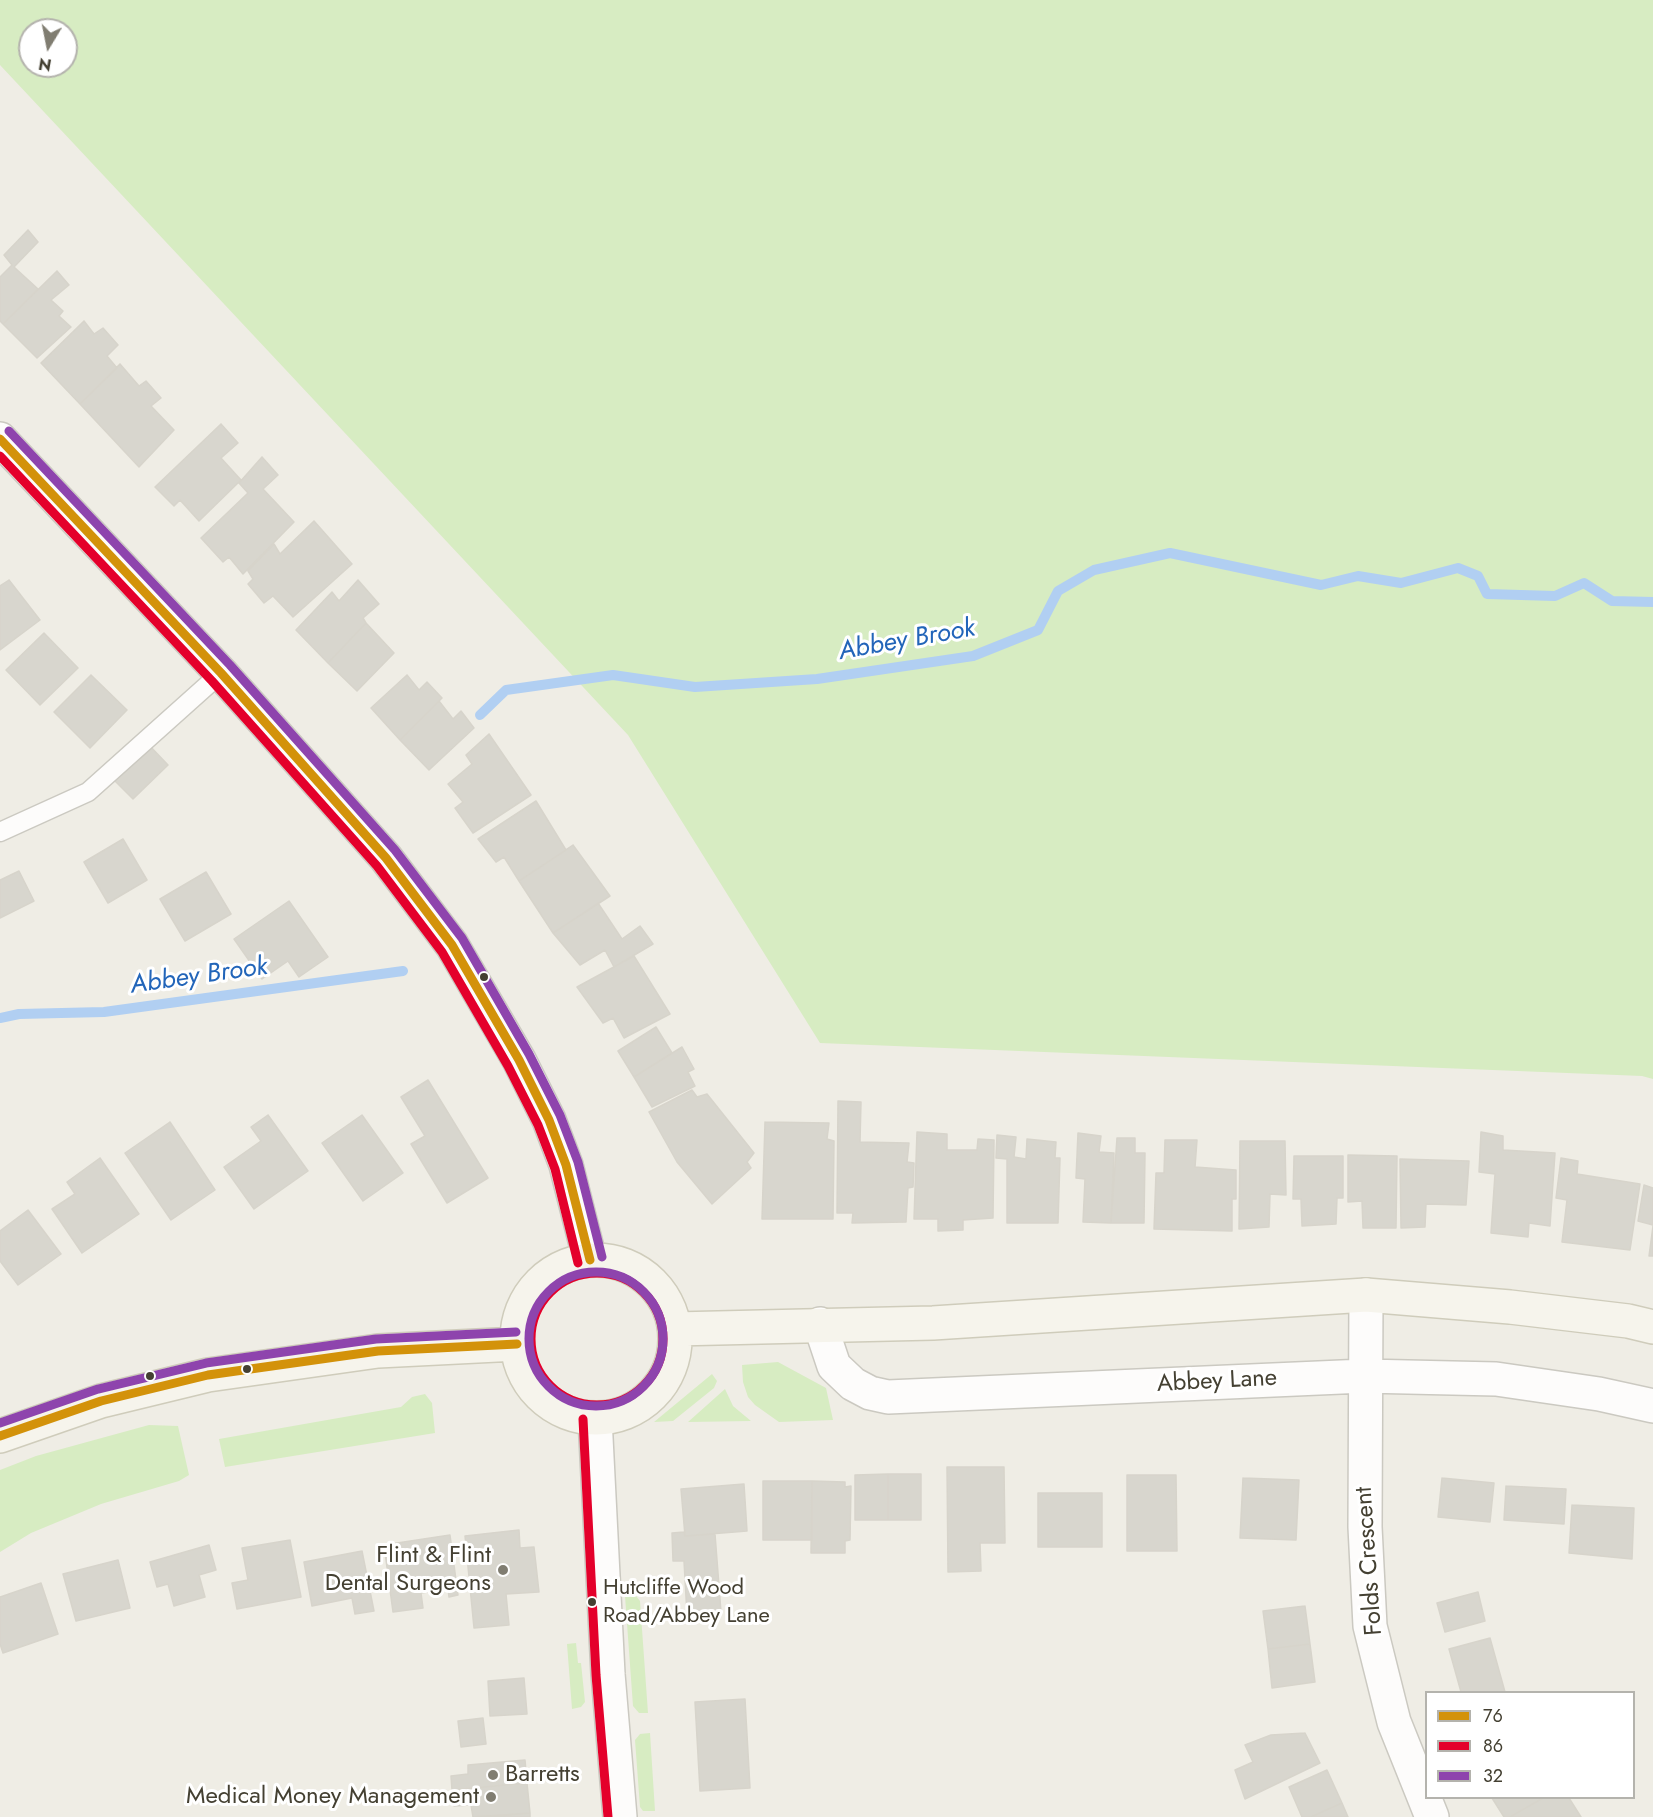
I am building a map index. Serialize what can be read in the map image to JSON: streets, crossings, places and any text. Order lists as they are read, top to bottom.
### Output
{
  "streets": {
    "street": ["Abbey Lane", "Folds Crescent"]
  },
  "crossings": [
    ["Abbey Lane", "Folds Crescent"]
  ],
  "water": ["Abbey Brook"],
  "places": [
    "Flint & Flint Dental Surgeons",
    "Hutcliffe Wood Road/Abbey Lane",
    "Barretts",
    "Medical Money Management"
  ],
  "lines": ["transit line 32", "transit line 76", "transit line 86"],
  "legend": ["76", "86", "32"],
  "north": "bottom"
}
